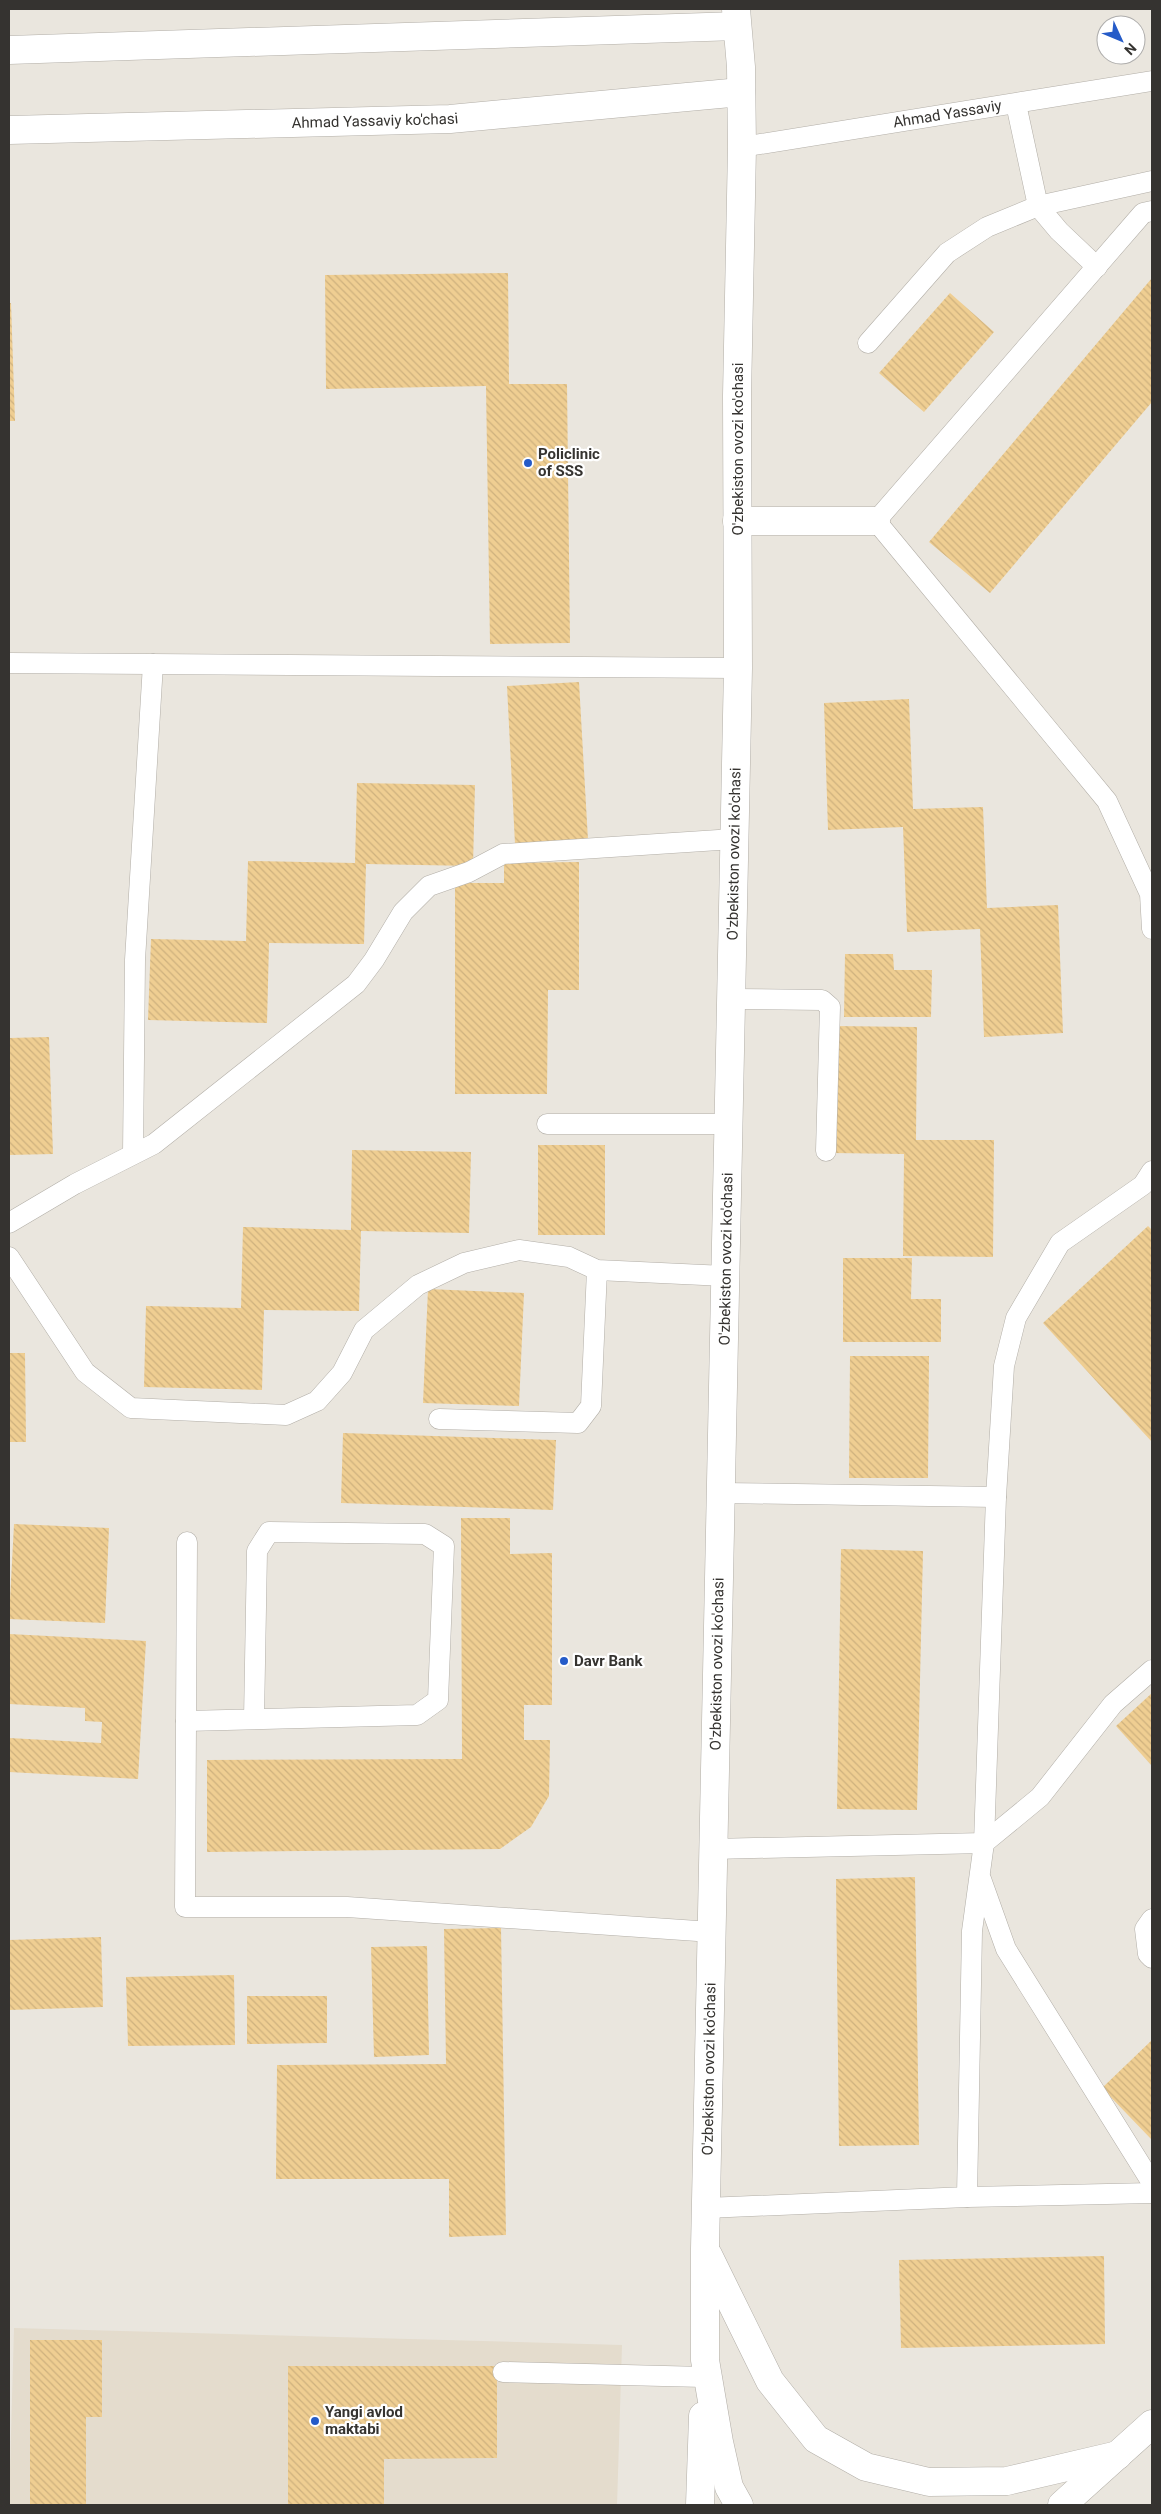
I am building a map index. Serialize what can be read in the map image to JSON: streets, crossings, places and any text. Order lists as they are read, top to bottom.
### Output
{
  "streets": {
    "main road": ["Ahmad Yassaviy ko'chasi", "O'zbekiston ovozi ko'chasi"],
    "lane": ["Ahmad Yassaviy"]
  },
  "crossings": [
    ["Ahmad Yassaviy", "O'zbekiston ovozi ko'chasi"],
    ["Ahmad Yassaviy ko'chasi", "O'zbekiston ovozi ko'chasi"]
  ],
  "places": ["Policlinic of SSS", "Davr Bank", "Yangi avlod maktabi"],
  "north": "bottom right"
}
